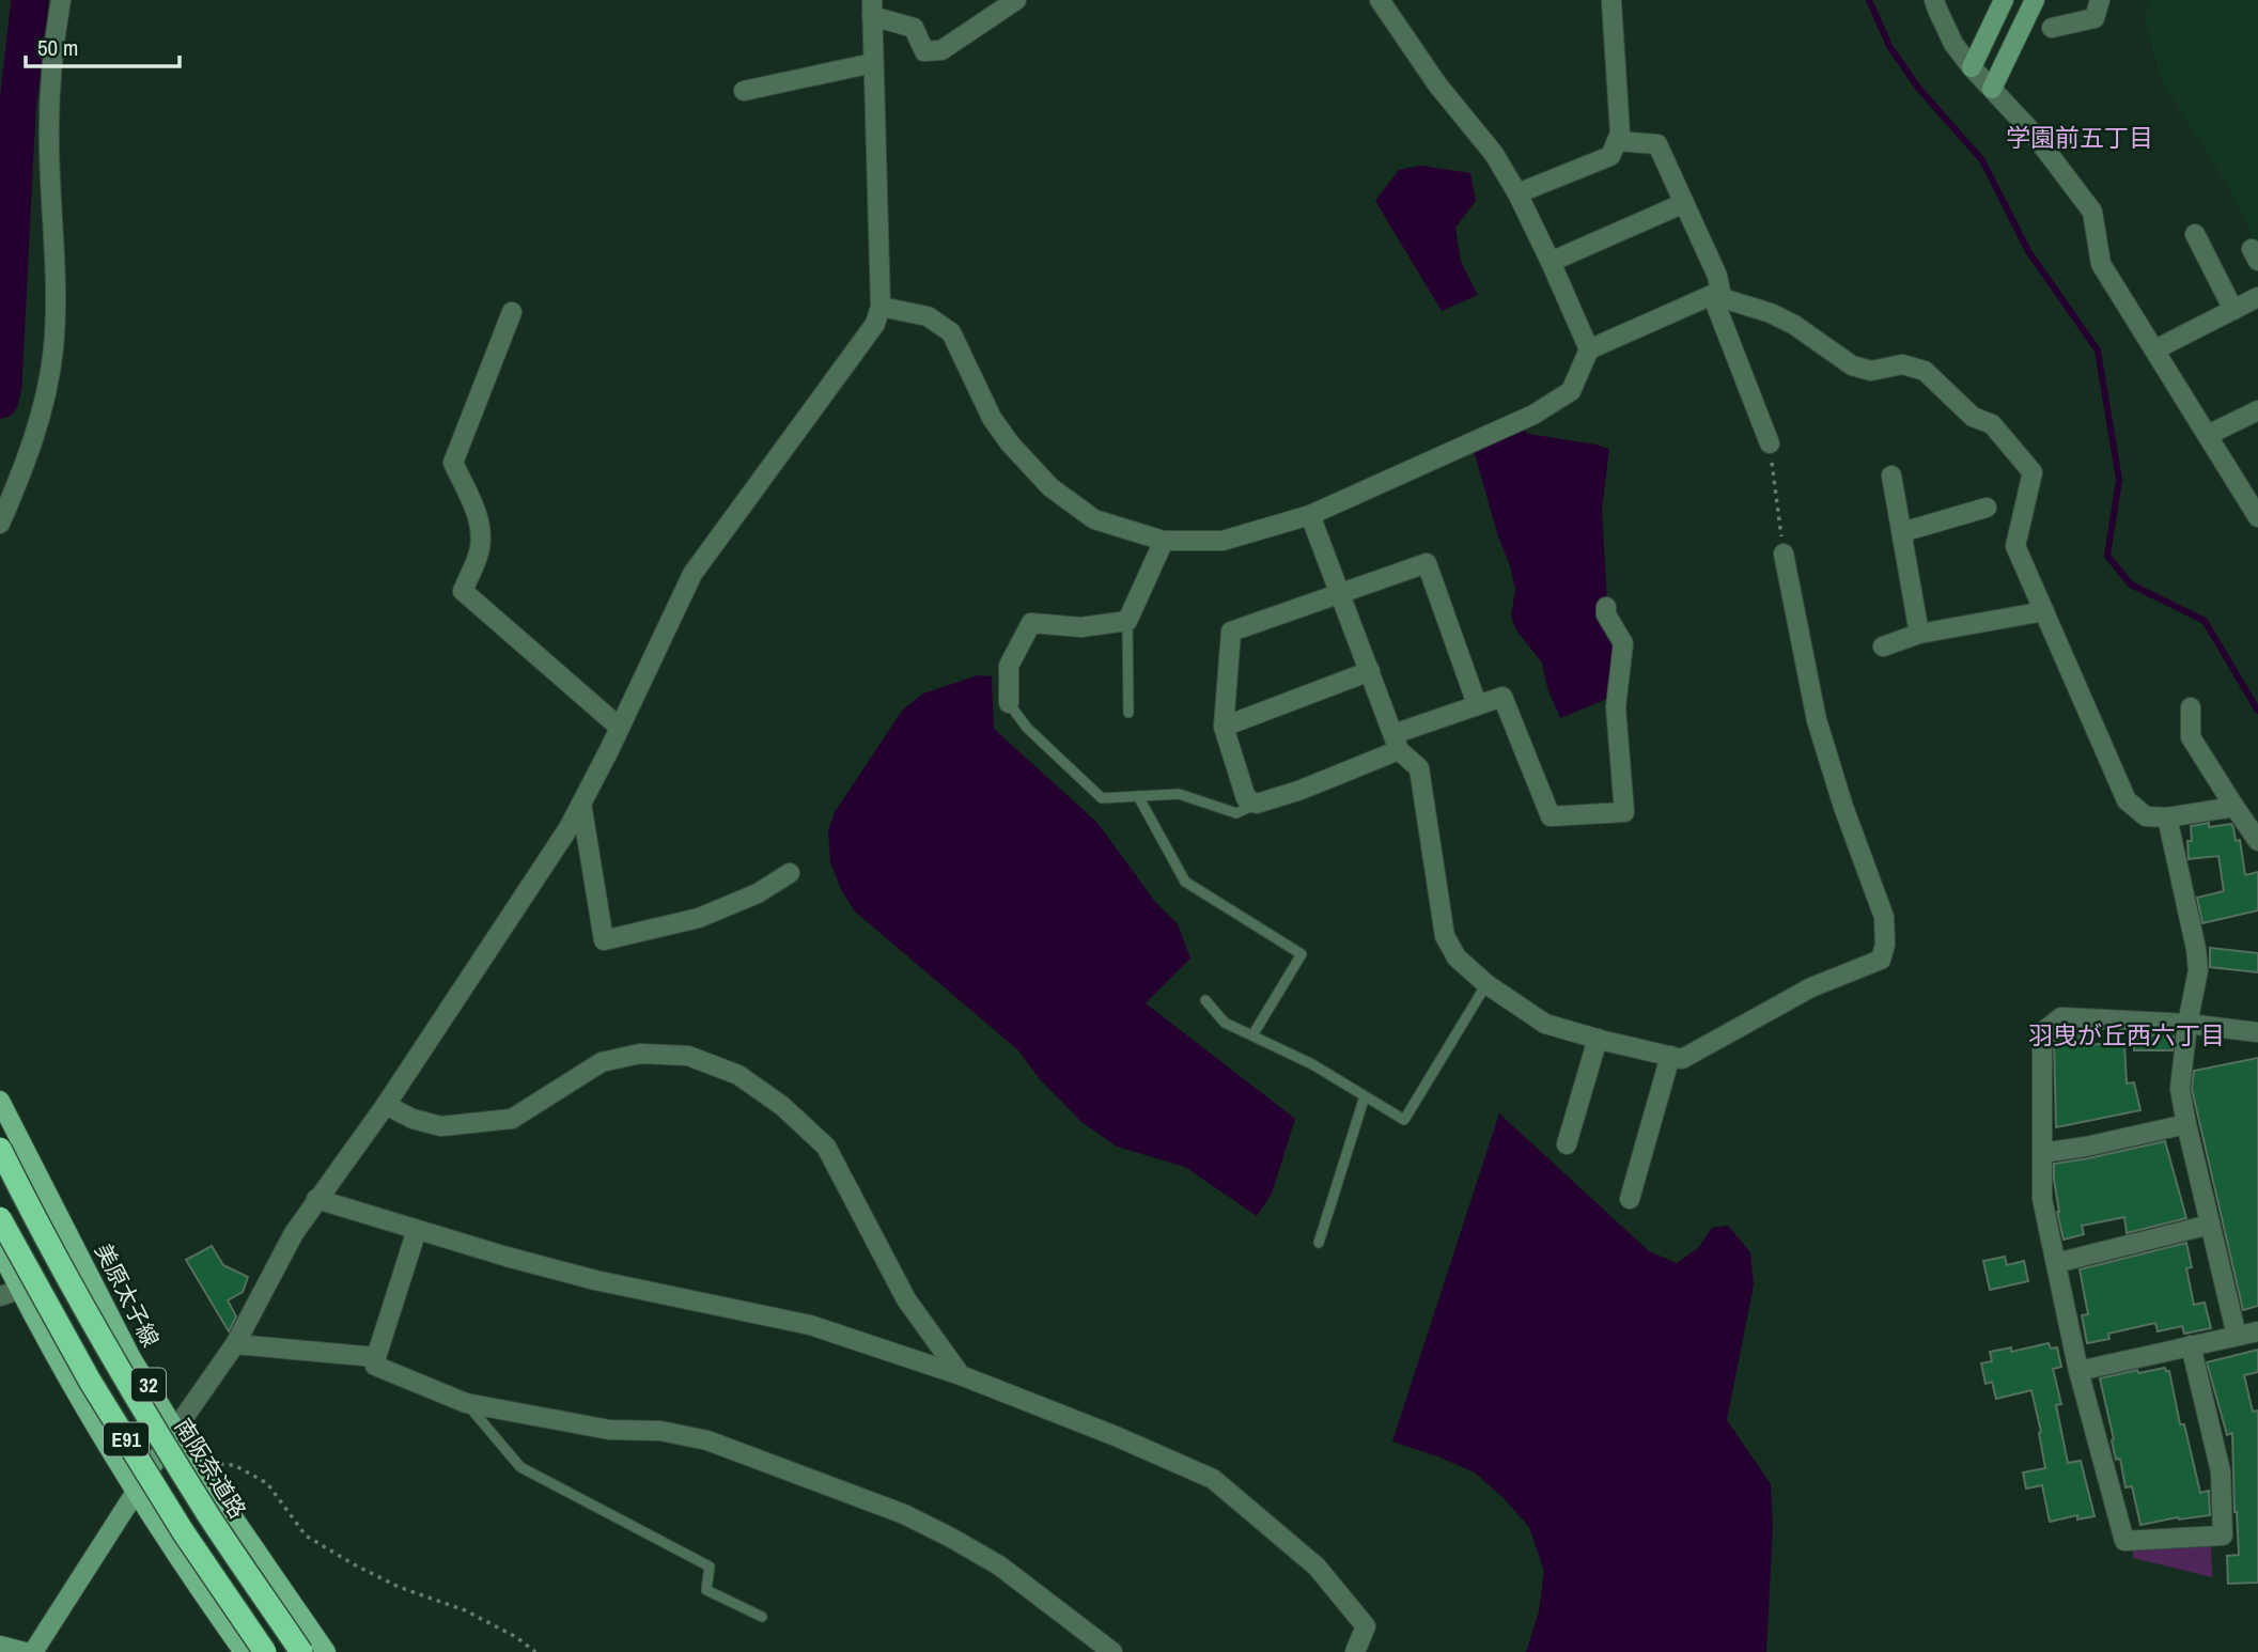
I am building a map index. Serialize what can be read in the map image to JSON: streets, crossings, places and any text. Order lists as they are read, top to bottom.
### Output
{
  "streets": {
    "highway": ["E91", "南阪奈道路"],
    "main road": ["美原太子線", "32"]
  },
  "districts": ["学園前五丁目", "羽曳が丘西六丁目"],
  "scale_bar": "50 m"
}
